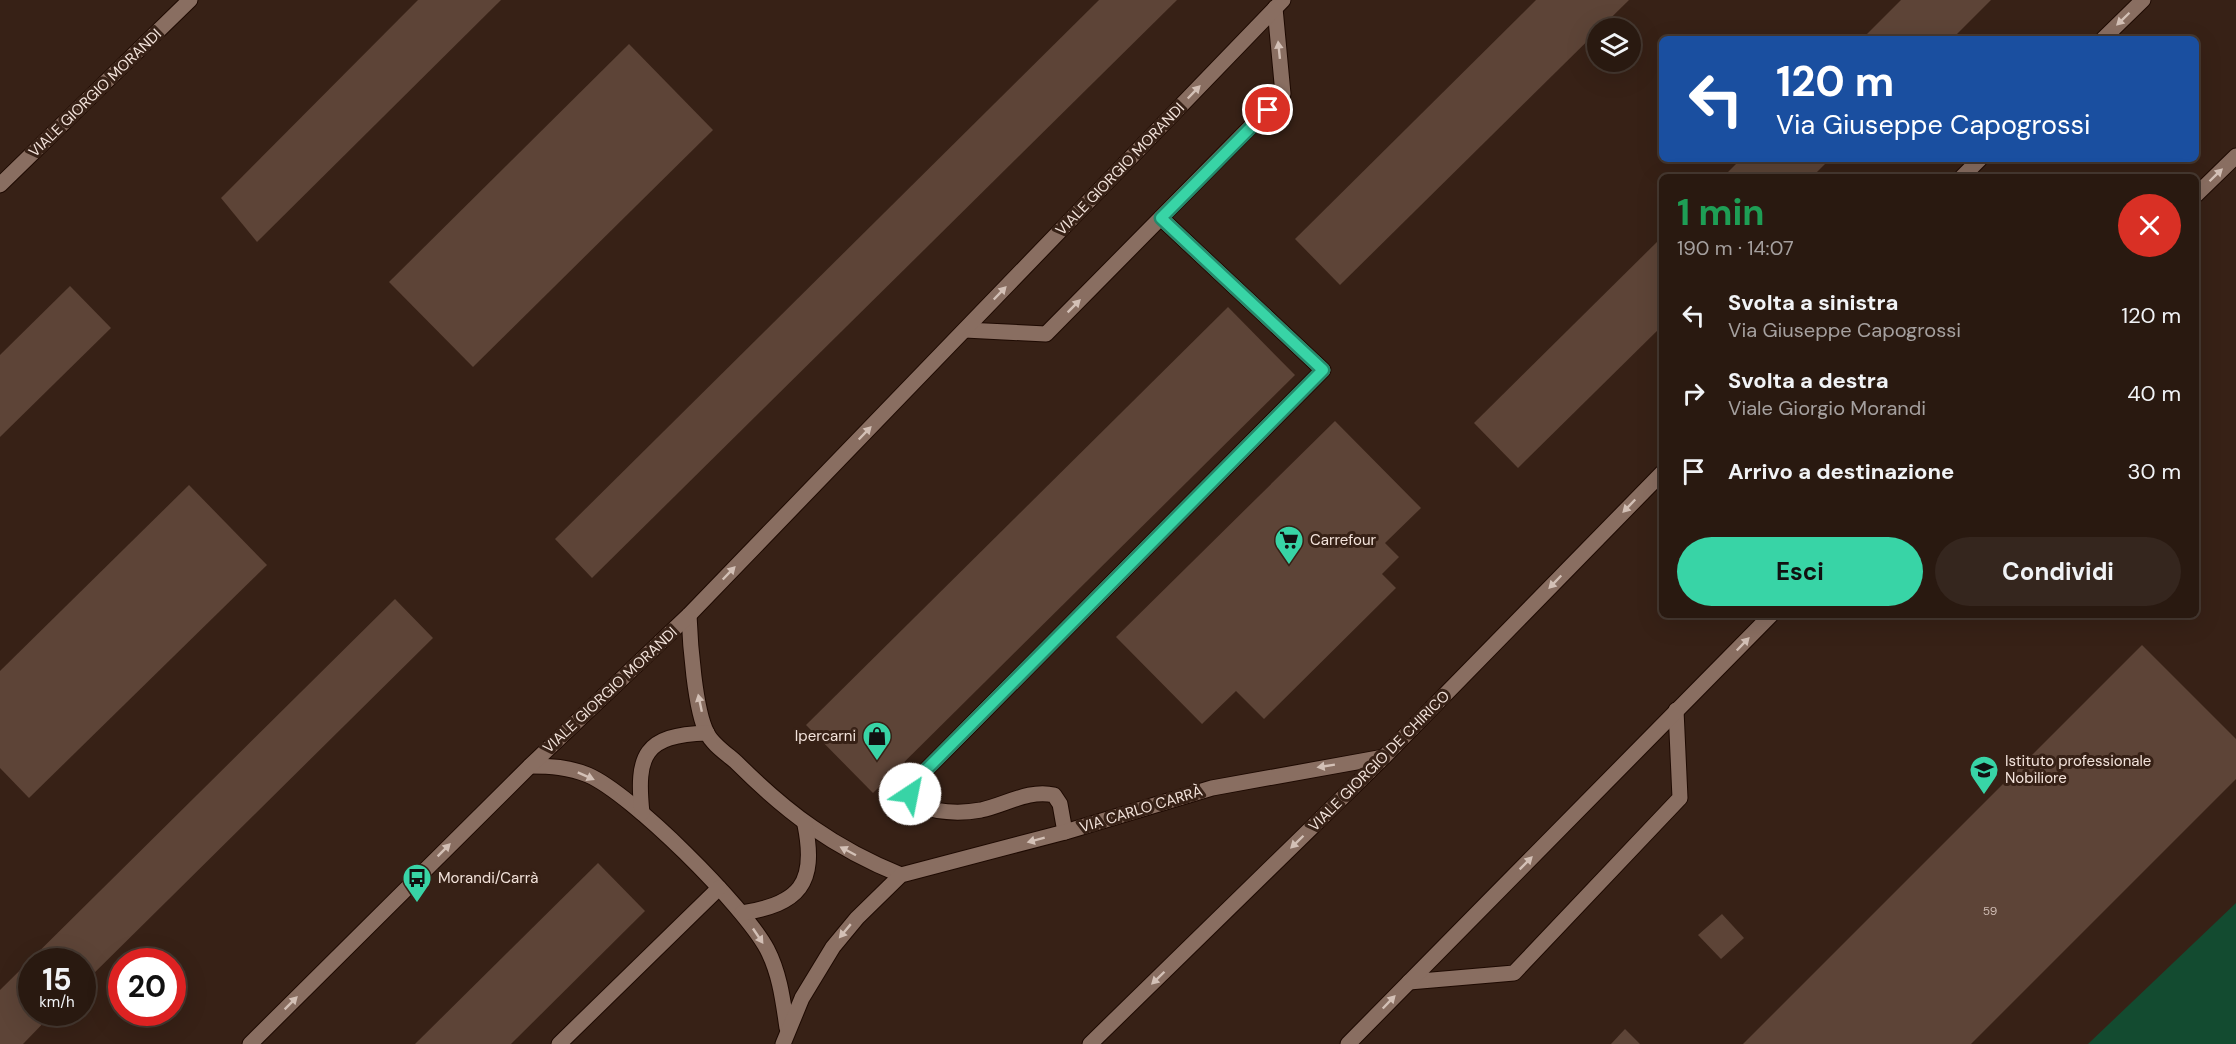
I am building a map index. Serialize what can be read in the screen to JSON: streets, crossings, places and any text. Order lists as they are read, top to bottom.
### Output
{
  "streets": {
    "street": ["VIALE GIORGIO MORANDI", "VIALE GIORGIO DE CHIRICO", "VIA CARLO CARRÀ"]
  },
  "crossings": [
    ["VIALE GIORGIO MORANDI", "VIA CARLO CARRÀ"],
    ["VIALE GIORGIO DE CHIRICO", "VIA CARLO CARRÀ"]
  ],
  "one_way": ["VIALE GIORGIO MORANDI", "VIALE GIORGIO DE CHIRICO"],
  "places": {
    "supermarket": ["Carrefour"],
    "shop": ["Ipercarni"],
    "school or university": ["Istituto professionale Nobiliore"],
    "bus stop": ["Morandi/Carrà"]
  },
  "house_numbers": ["59"],
  "page": {
    "turn": ["120 m", "Via Giuseppe Capogrossi"],
    "heading": ["1 min", "190 m · 14:07"],
    "list": [
      {
        "name": "Svolta a sinistra",
        "note": "Via Giuseppe Capogrossi",
        "value": "120 m"
      },
      {
        "name": "Svolta a destra",
        "note": "Viale Giorgio Morandi",
        "value": "40 m"
      },
      {
        "name": "Arrivo a destinazione",
        "value": "30 m"
      }
    ],
    "buttons": ["Esci", "Condividi"],
    "speed": "15 km/h",
    "limit": "20"
  }
}
